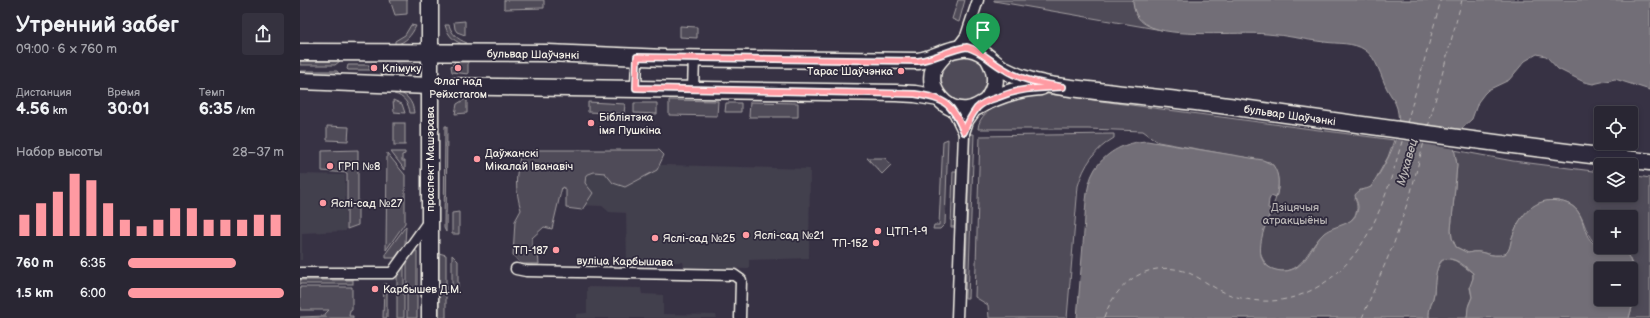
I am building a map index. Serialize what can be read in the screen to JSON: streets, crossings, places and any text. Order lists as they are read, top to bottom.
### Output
{
  "streets": {
    "main road": ["бульвар Шаўчэнкі", "праспект Машэрава"],
    "street": ["вуліца Карбышава"]
  },
  "crossings": [
    ["бульвар Шаўчэнкі", "праспект Машэрава"]
  ],
  "water": ["Мухавец"],
  "parks": ["Дзіцячыя атракцыёны"],
  "places": [
    "Клімуку",
    "Флаг над Рейхстагом",
    "Тарас Шаўчэнка",
    "Бібліятэка імя Пушкіна",
    "Даўжанскі Мікалай Іванавіч",
    "ГРП №8",
    "Яслі-сад №27",
    "ЦТП-1-9",
    "Яслі-сад №21",
    "Яслі-сад №25",
    "ТП-152",
    "ТП-187",
    "Карбышев Д.М."
  ],
  "page": {
    "heading": ["Утренний забег", "09:00 · 6 × 760 m"],
    "stats": [
      ["Дистанция", "4.56 km"],
      ["Время", "30:01"],
      ["Темп", "6:35 /km"]
    ],
    "map_buttons": ["+", "−"],
    "chart": ["Набор высоты", "28–37 m"],
    "list": [
      {
        "name": "760 m",
        "note": "6:35"
      },
      {
        "name": "1.5 km",
        "note": "6:00"
      }
    ]
  }
}
